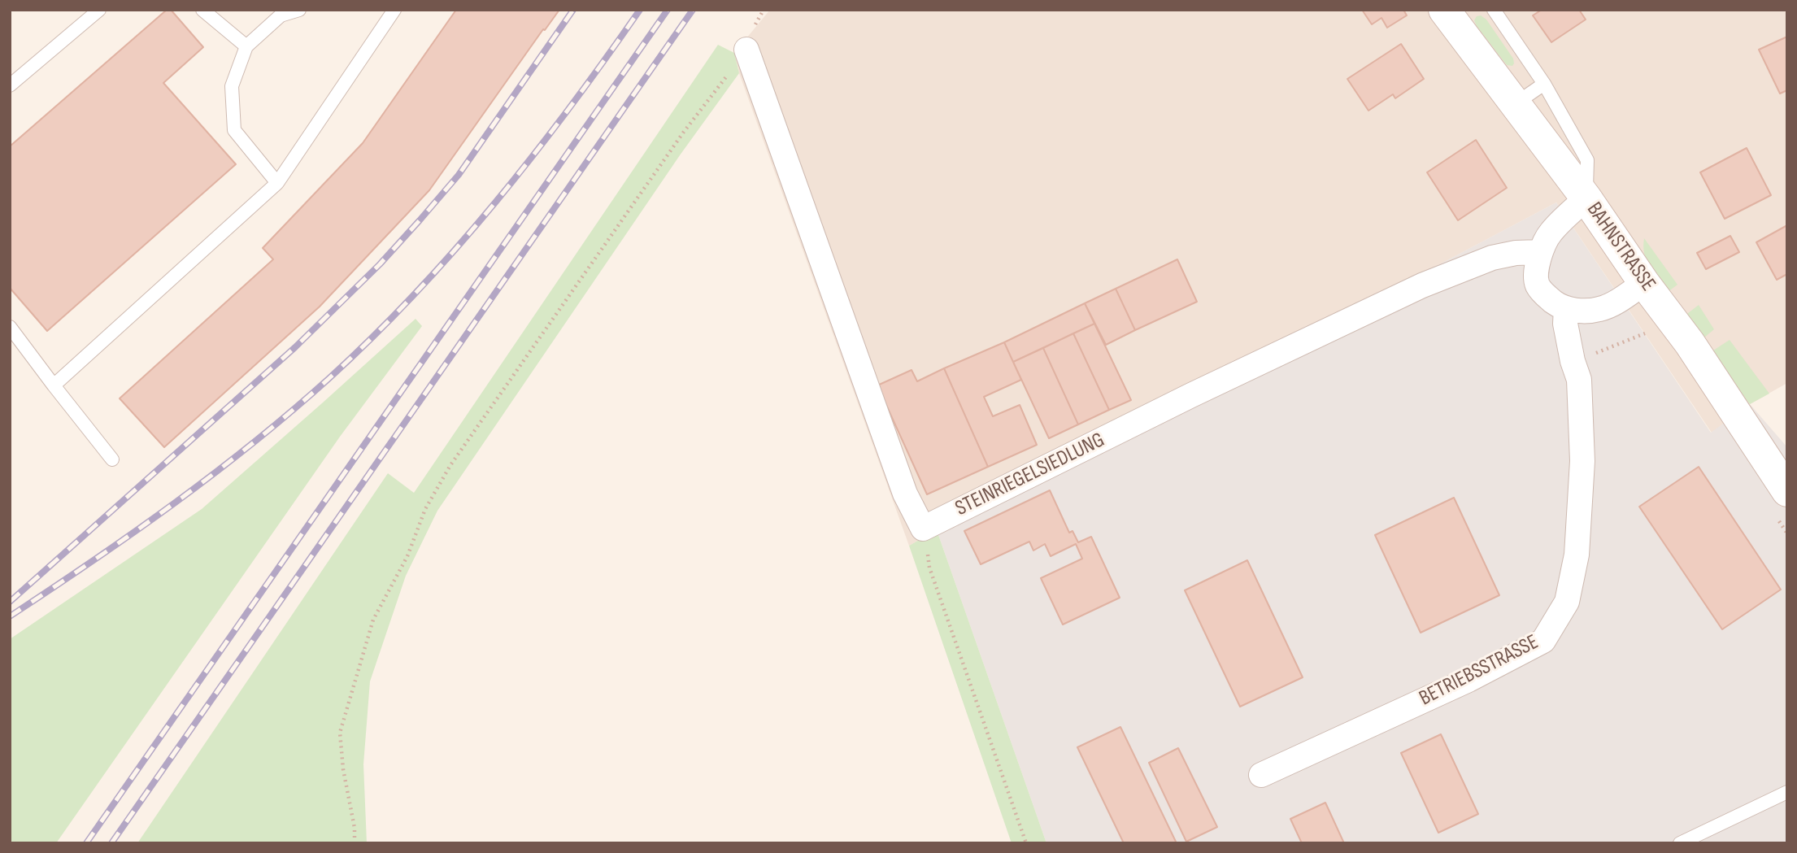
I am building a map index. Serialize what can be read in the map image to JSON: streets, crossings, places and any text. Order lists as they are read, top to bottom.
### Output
{
  "streets": {
    "main road": ["BAHNSTRASSE"],
    "street": ["STEINRIEGELSIEDLUNG", "BETRIEBSSTRASSE"]
  }
}
